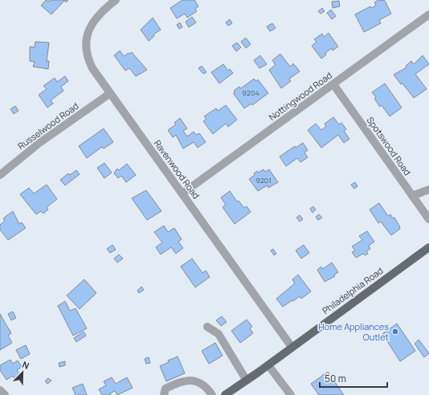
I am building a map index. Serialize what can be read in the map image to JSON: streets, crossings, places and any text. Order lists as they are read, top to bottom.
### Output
{
  "streets": {
    "main road": ["Philadelphia Road"],
    "street": [
      "Nottingwood Road",
      "Russelwood Road",
      "Spotswood Road",
      "Ravenwood Road"
    ]
  },
  "crossings": [
    ["Nottingwood Road", "Spotswood Road"],
    ["Nottingwood Road", "Ravenwood Road"],
    ["Russelwood Road", "Ravenwood Road"],
    ["Ravenwood Road", "Philadelphia Road"]
  ],
  "places": ["Home Appliances Outlet"],
  "house_numbers": ["9204", "9201"],
  "scale_bar": "50 m",
  "north": "top right"
}
